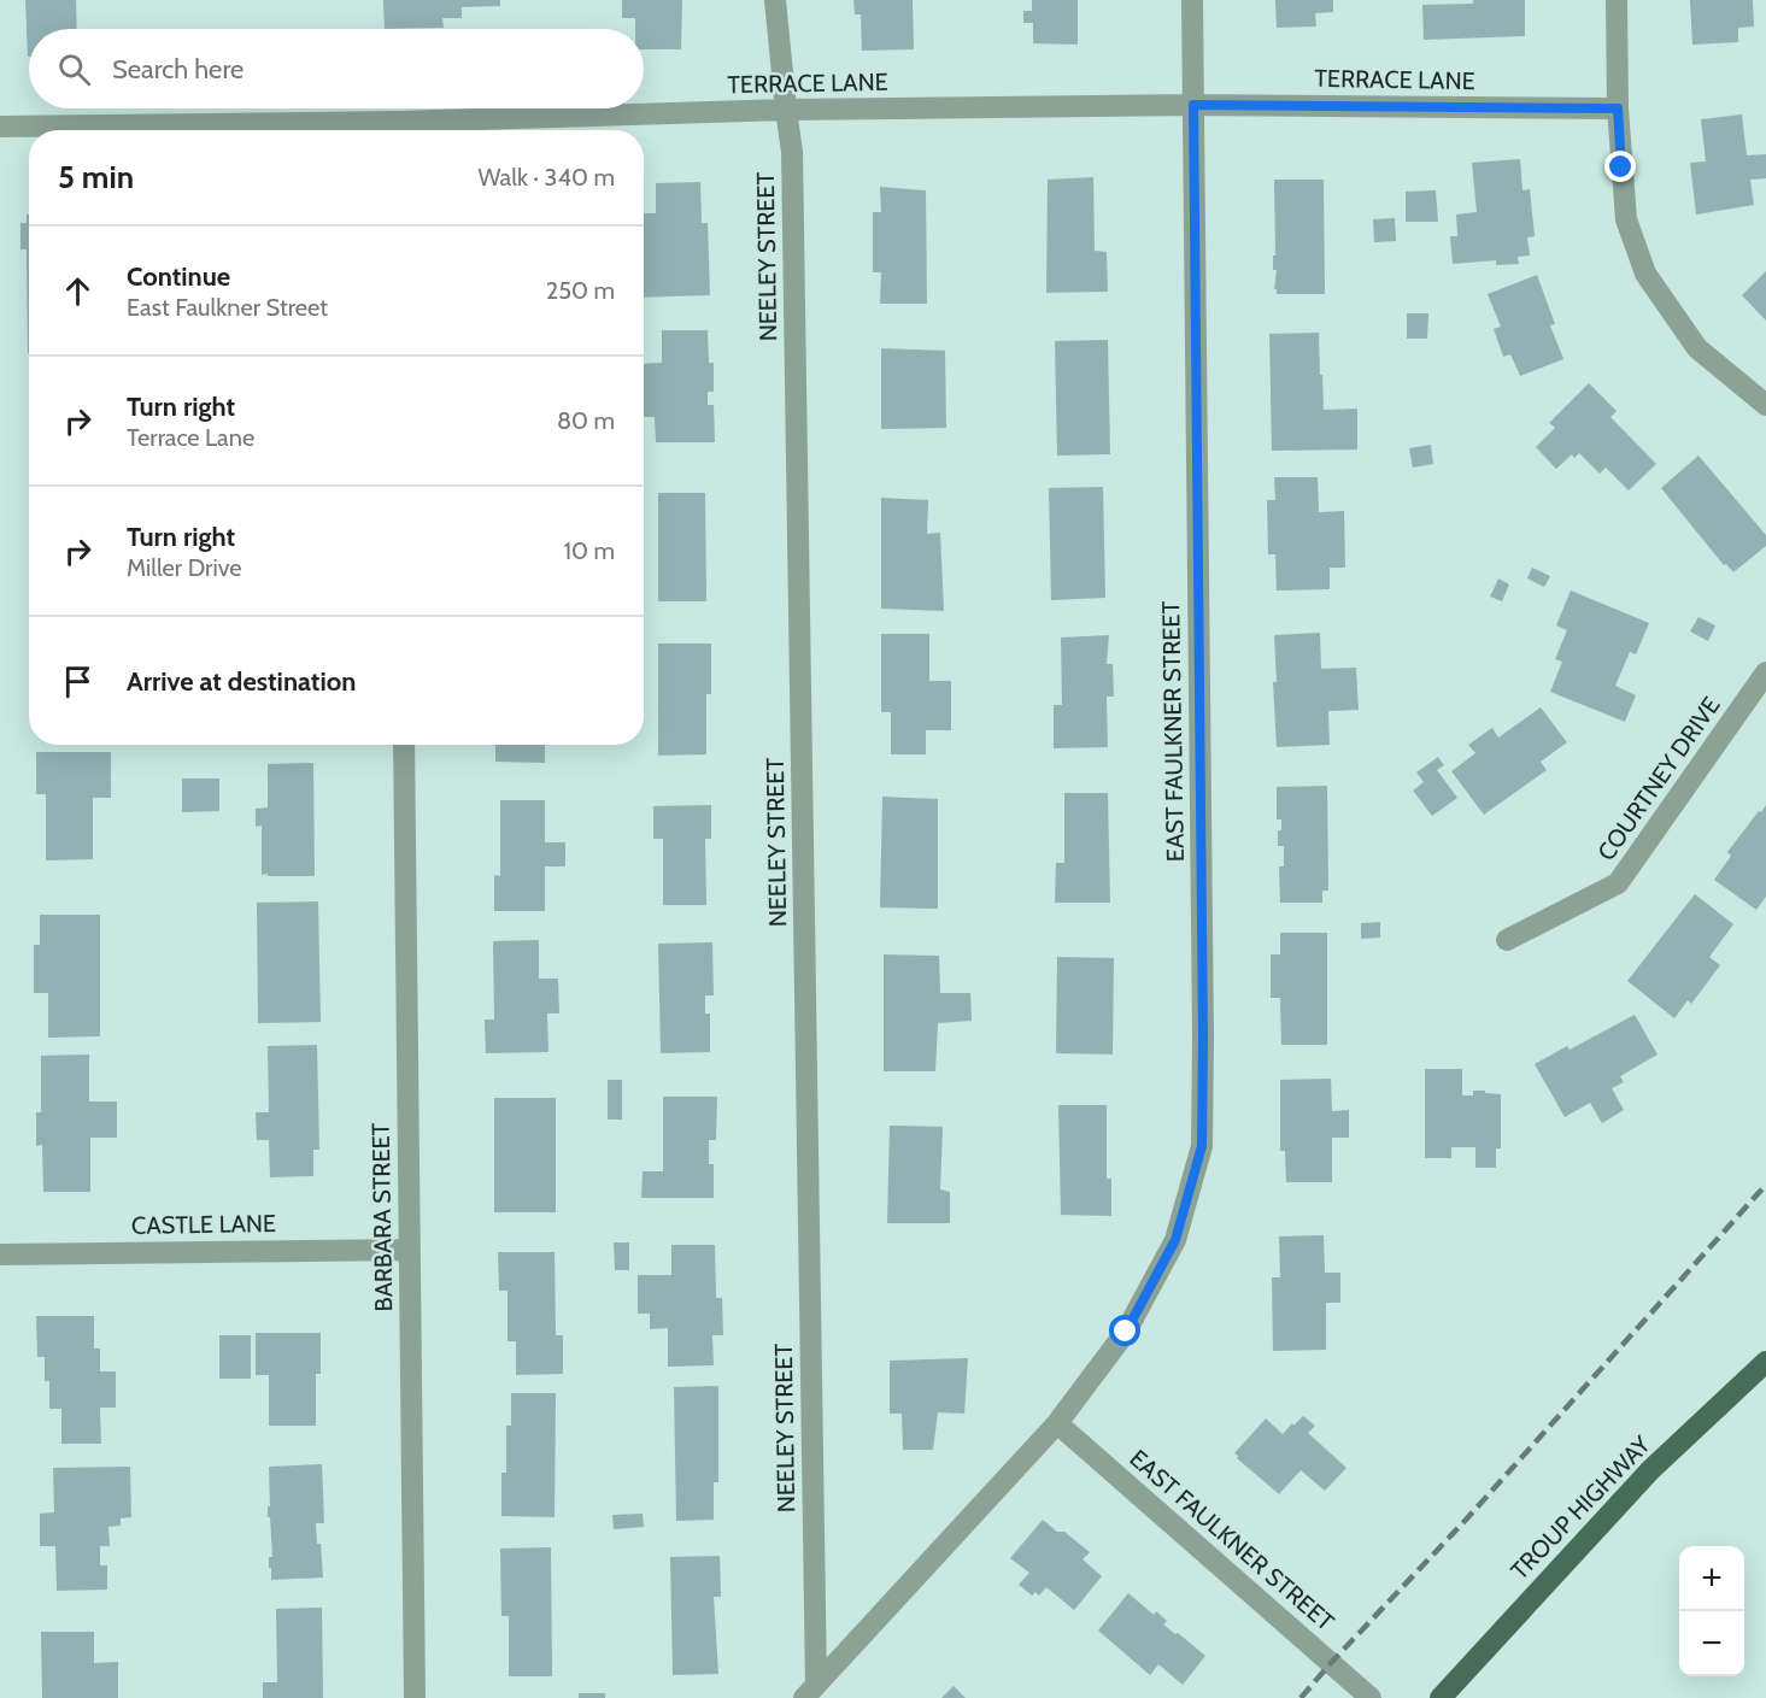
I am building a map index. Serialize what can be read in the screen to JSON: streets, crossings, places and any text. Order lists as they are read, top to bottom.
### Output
{
  "streets": {
    "main road": ["TROUP HIGHWAY"],
    "street": [
      "TERRACE LANE",
      "NEELEY STREET",
      "EAST FAULKNER STREET",
      "COURTNEY DRIVE",
      "BARBARA STREET",
      "CASTLE LANE"
    ]
  },
  "crossings": [
    ["TERRACE LANE", "NEELEY STREET"],
    ["TERRACE LANE", "EAST FAULKNER STREET"],
    ["NEELEY STREET", "EAST FAULKNER STREET"],
    ["BARBARA STREET", "CASTLE LANE"]
  ],
  "page": {
    "search": "Search here",
    "heading": ["5 min", "Walk · 340 m"],
    "list": [
      ["Continue", "East Faulkner Street", "250 m"],
      ["Turn right", "Terrace Lane", "80 m"],
      ["Turn right", "Miller Drive", "10 m"],
      "Arrive at destination"
    ],
    "map_buttons": ["+", "−"]
  }
}
